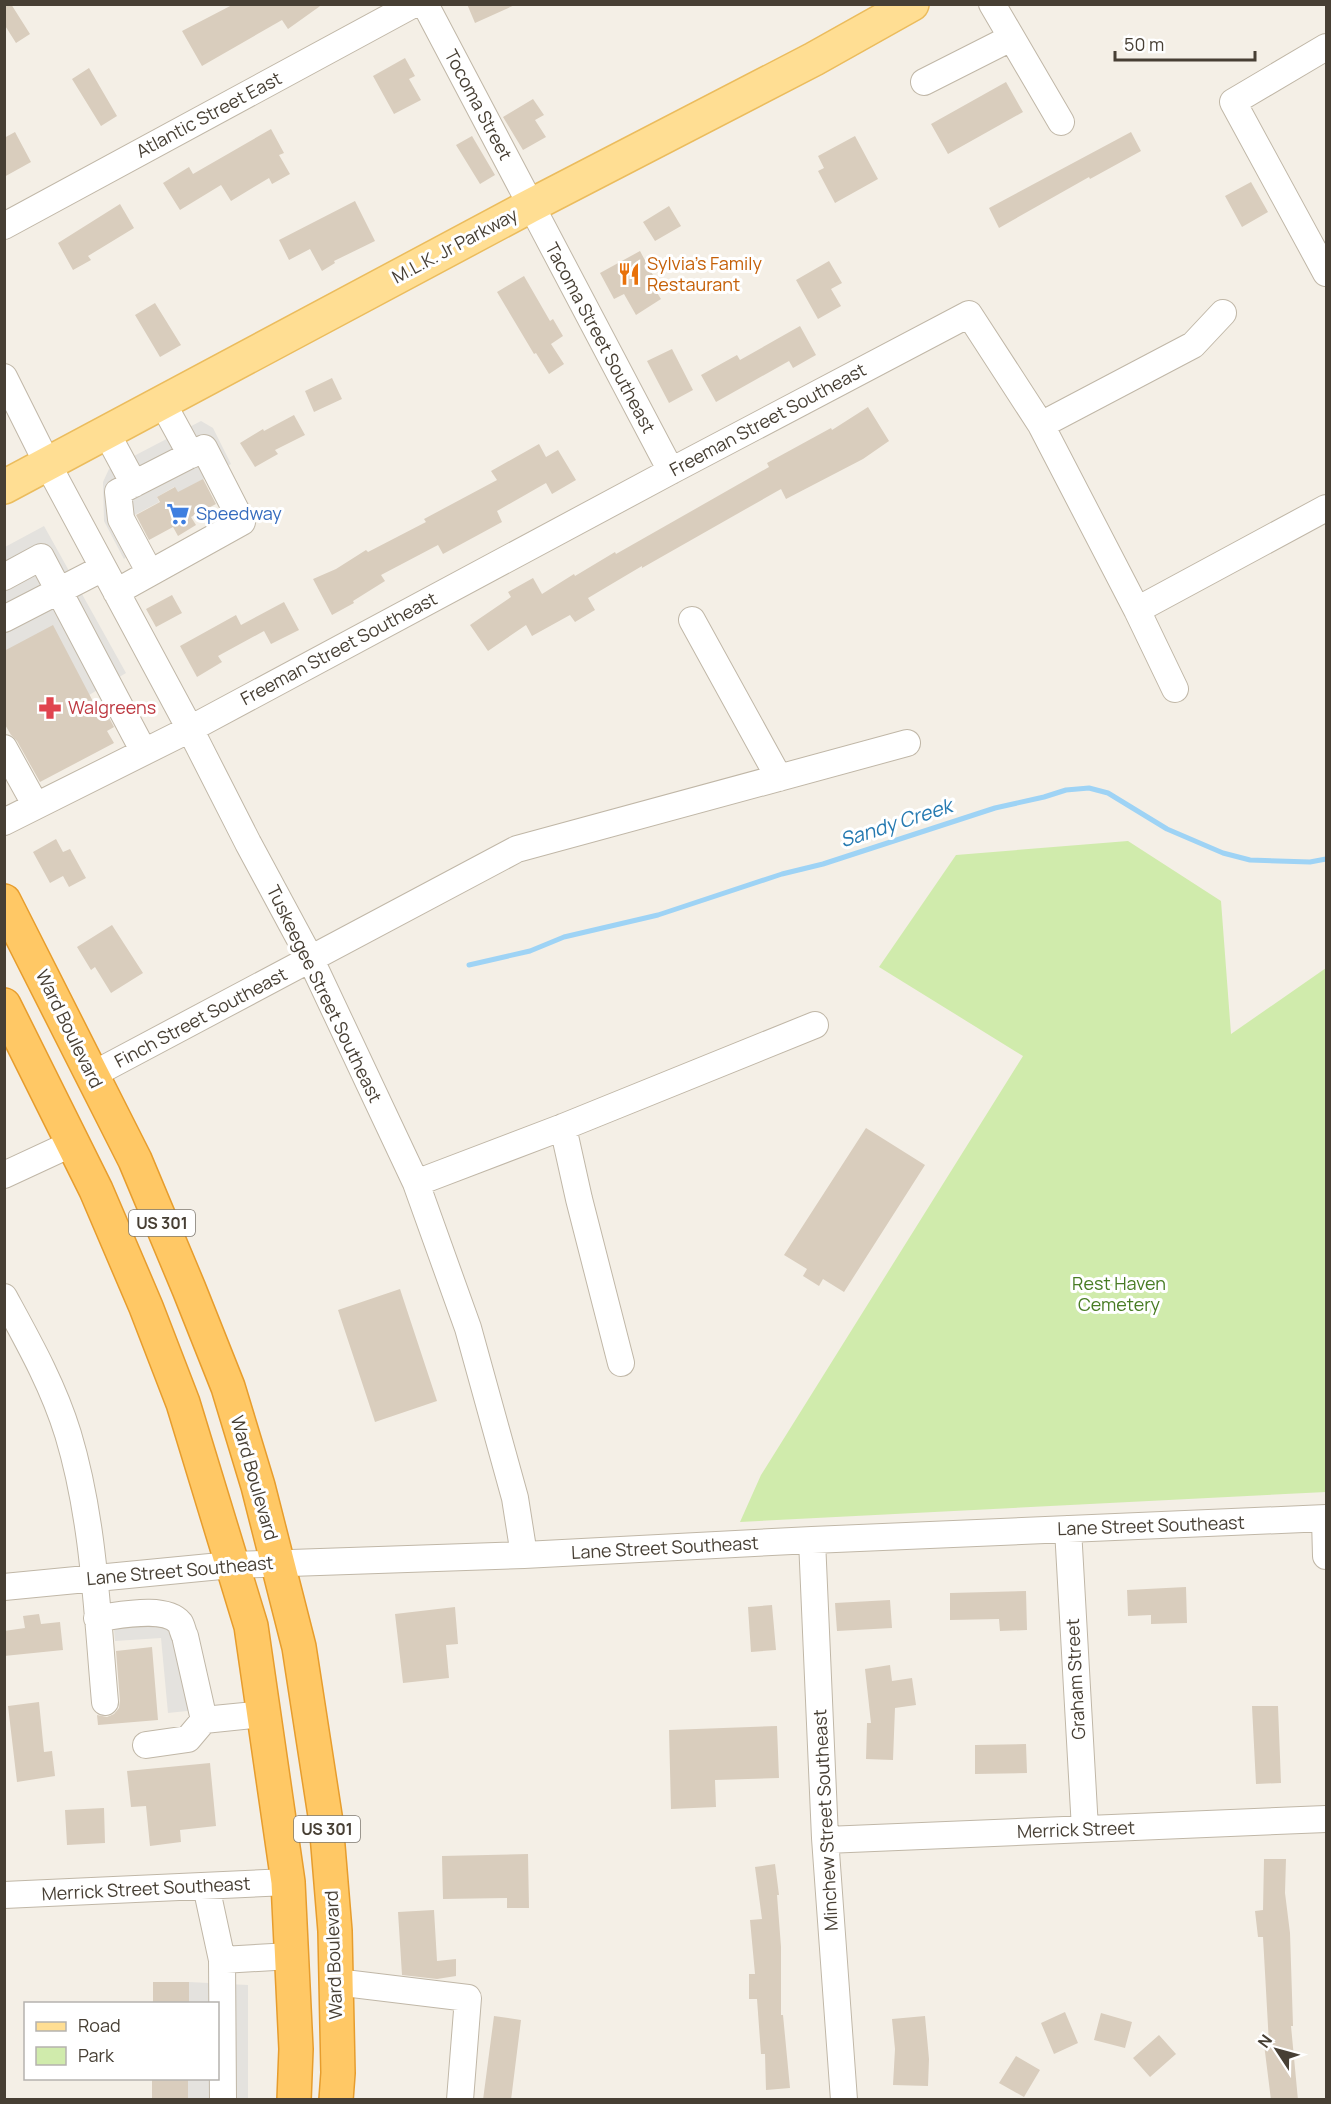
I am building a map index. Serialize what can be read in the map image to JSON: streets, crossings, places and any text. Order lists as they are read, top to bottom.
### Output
{
  "streets": {
    "highway": ["Ward Boulevard", "US 301"],
    "main road": ["M.L.K. Jr Parkway"],
    "street": [
      "Tocoma Street",
      "Atlantic Street East",
      "Tacoma Street Southeast",
      "Freeman Street Southeast",
      "Tuskeegee Street Southeast",
      "Finch Street Southeast",
      "Lane Street Southeast",
      "Graham Street",
      "Minchew Street Southeast",
      "Merrick Street",
      "Merrick Street Southeast"
    ]
  },
  "crossings": [
    ["Tocoma Street", "M.L.K. Jr Parkway"],
    ["Tocoma Street", "Tacoma Street Southeast"],
    ["M.L.K. Jr Parkway", "Tacoma Street Southeast"],
    ["M.L.K. Jr Parkway", "Tuskeegee Street Southeast"],
    ["Tacoma Street Southeast", "Freeman Street Southeast"],
    ["Freeman Street Southeast", "Tuskeegee Street Southeast"],
    ["Tuskeegee Street Southeast", "Finch Street Southeast"],
    ["Tuskeegee Street Southeast", "Lane Street Southeast"],
    ["Finch Street Southeast", "Ward Boulevard"],
    ["Ward Boulevard", "Lane Street Southeast"],
    ["US 301", "Lane Street Southeast"],
    ["US 301", "Merrick Street Southeast"],
    ["Lane Street Southeast", "Graham Street"],
    ["Lane Street Southeast", "Minchew Street Southeast"],
    ["Graham Street", "Merrick Street"],
    ["Minchew Street Southeast", "Merrick Street"]
  ],
  "water": ["Sandy Creek"],
  "parks": ["Rest Haven Cemetery"],
  "places": {
    "restaurant": ["Sylvia's Family Restaurant"],
    "supermarket": ["Speedway"],
    "pharmacy": ["Walgreens"]
  },
  "legend": ["Road", "Park"],
  "scale_bar": "50 m",
  "north": "top left"
}
